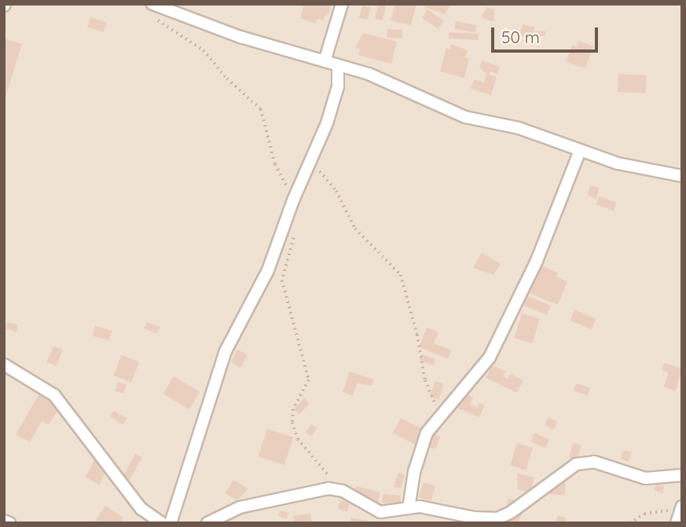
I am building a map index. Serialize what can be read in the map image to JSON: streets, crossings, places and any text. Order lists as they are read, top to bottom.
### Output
{
  "scale_bar": "50 m"
}
